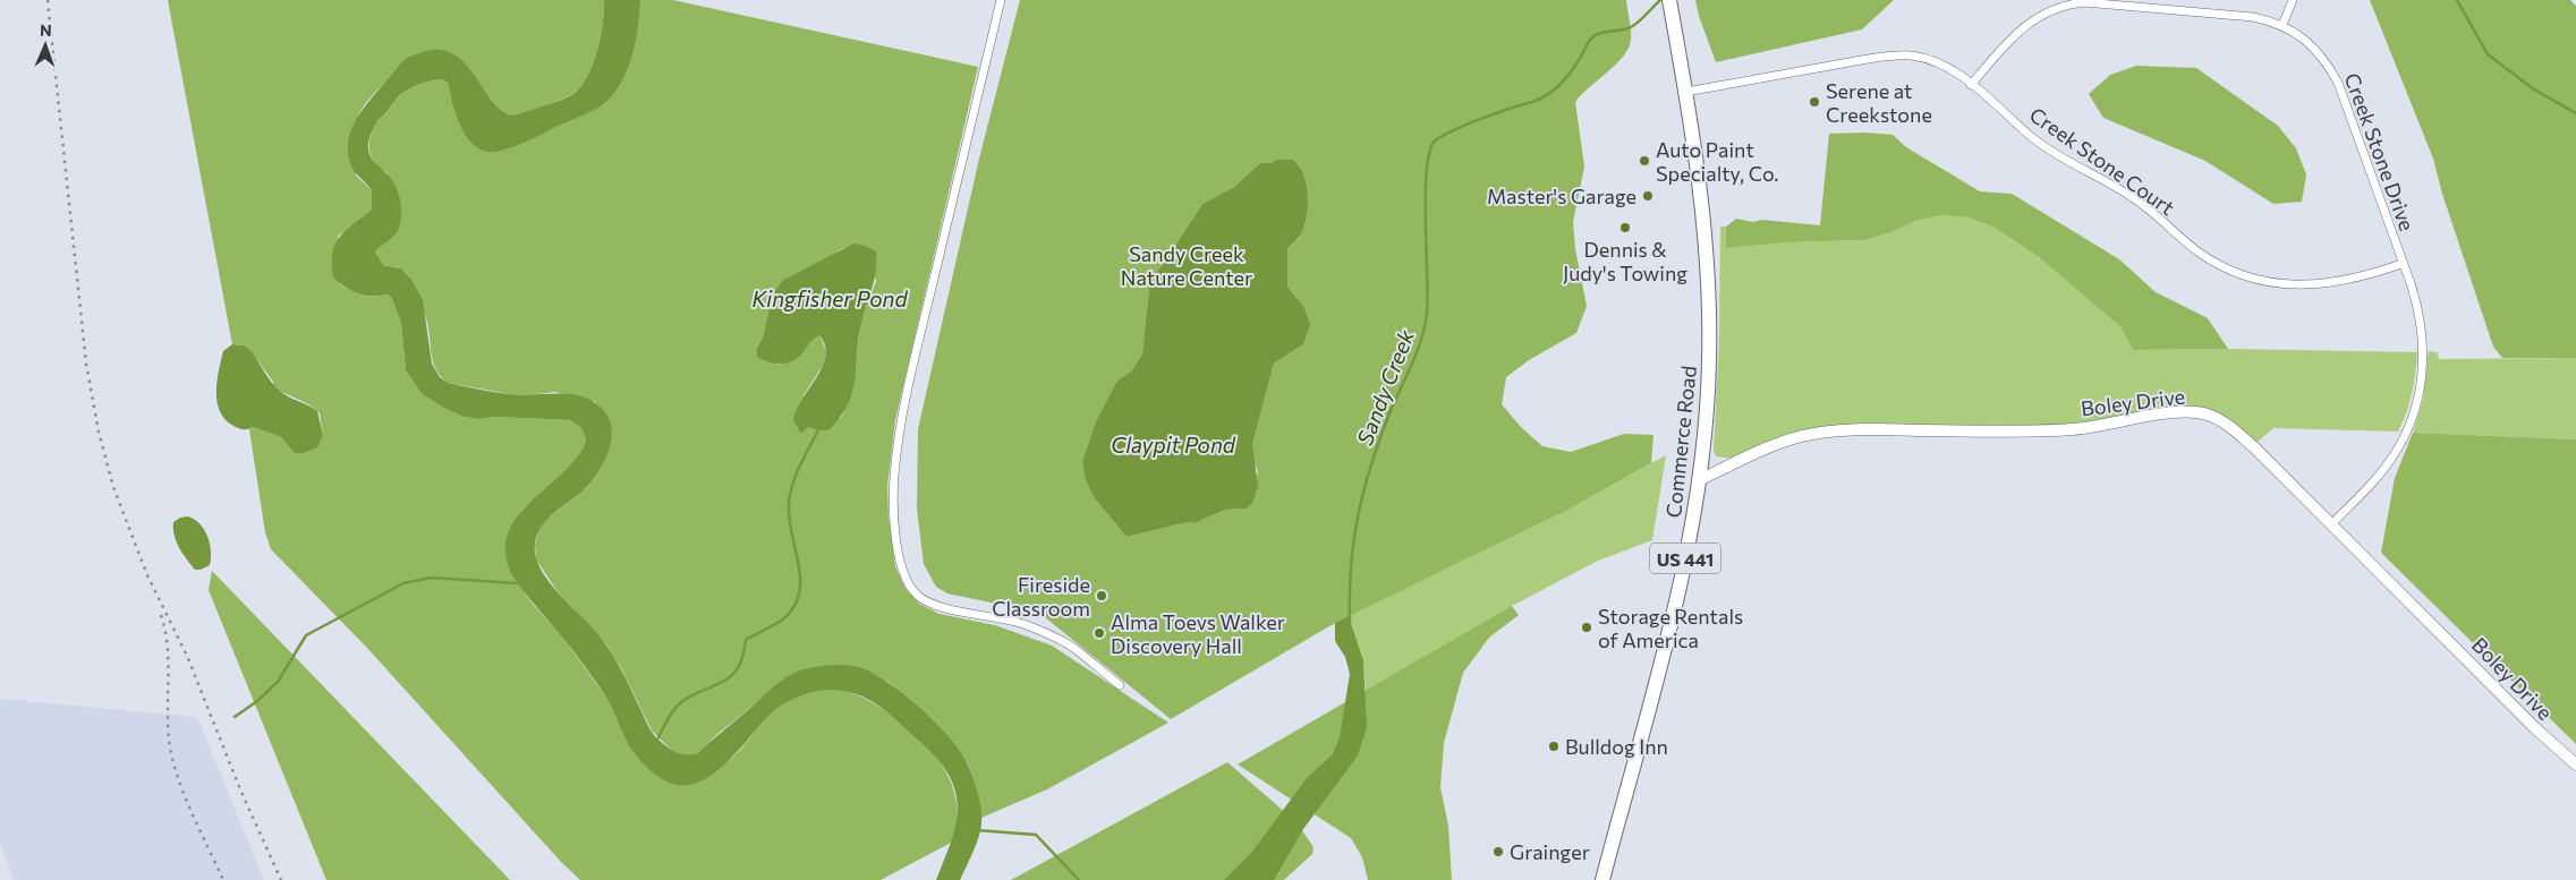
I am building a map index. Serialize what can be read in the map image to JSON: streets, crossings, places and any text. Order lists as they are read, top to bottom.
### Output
{
  "streets": {
    "highway": ["Commerce Road", "US 441"],
    "street": ["Creek Stone Drive", "Creek Stone Court", "Boley Drive"]
  },
  "crossings": [
    ["Creek Stone Drive", "Creek Stone Court"],
    ["Creek Stone Drive", "Boley Drive"],
    ["Creek Stone Court", "Commerce Road"],
    ["Boley Drive", "Commerce Road"]
  ],
  "water": ["Kingfisher Pond", "Sandy Creek", "Claypit Pond"],
  "parks": ["Sandy Creek Nature Center"],
  "places": [
    "Serene at Creekstone",
    "Auto Paint Specialty, Co.",
    "Master's Garage",
    "Dennis & Judy's Towing",
    "Fireside Classroom",
    "Storage Rentals of America",
    "Alma Toevs Walker Discovery Hall",
    "Bulldog Inn",
    "Grainger"
  ],
  "north": "top"
}
